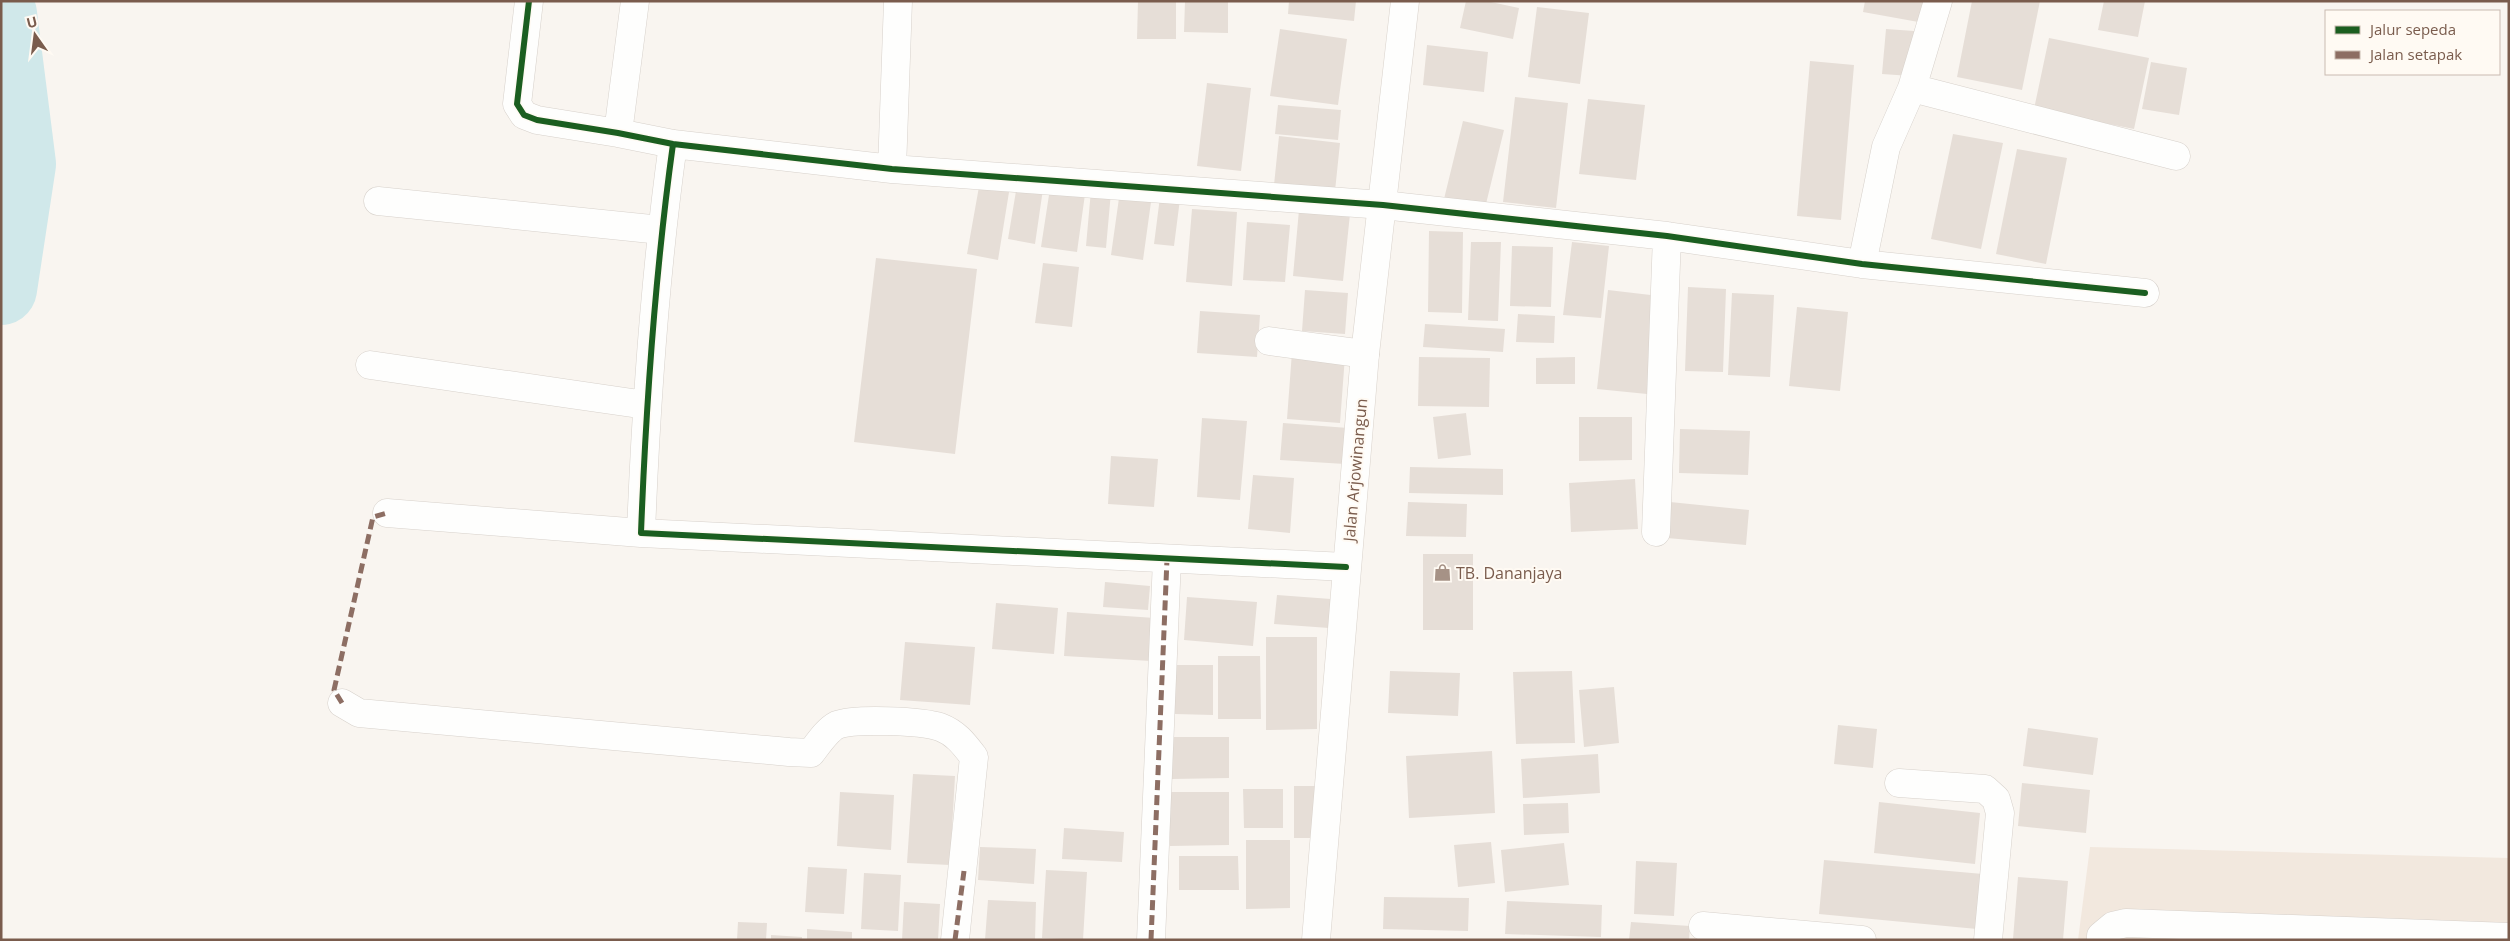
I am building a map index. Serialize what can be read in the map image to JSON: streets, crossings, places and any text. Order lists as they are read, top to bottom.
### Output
{
  "streets": {
    "street": ["Jalan Arjowinangun"]
  },
  "places": {
    "shop": ["TB. Dananjaya"]
  },
  "legend": ["Jalur sepeda", "Jalan setapak"],
  "north": "top"
}
